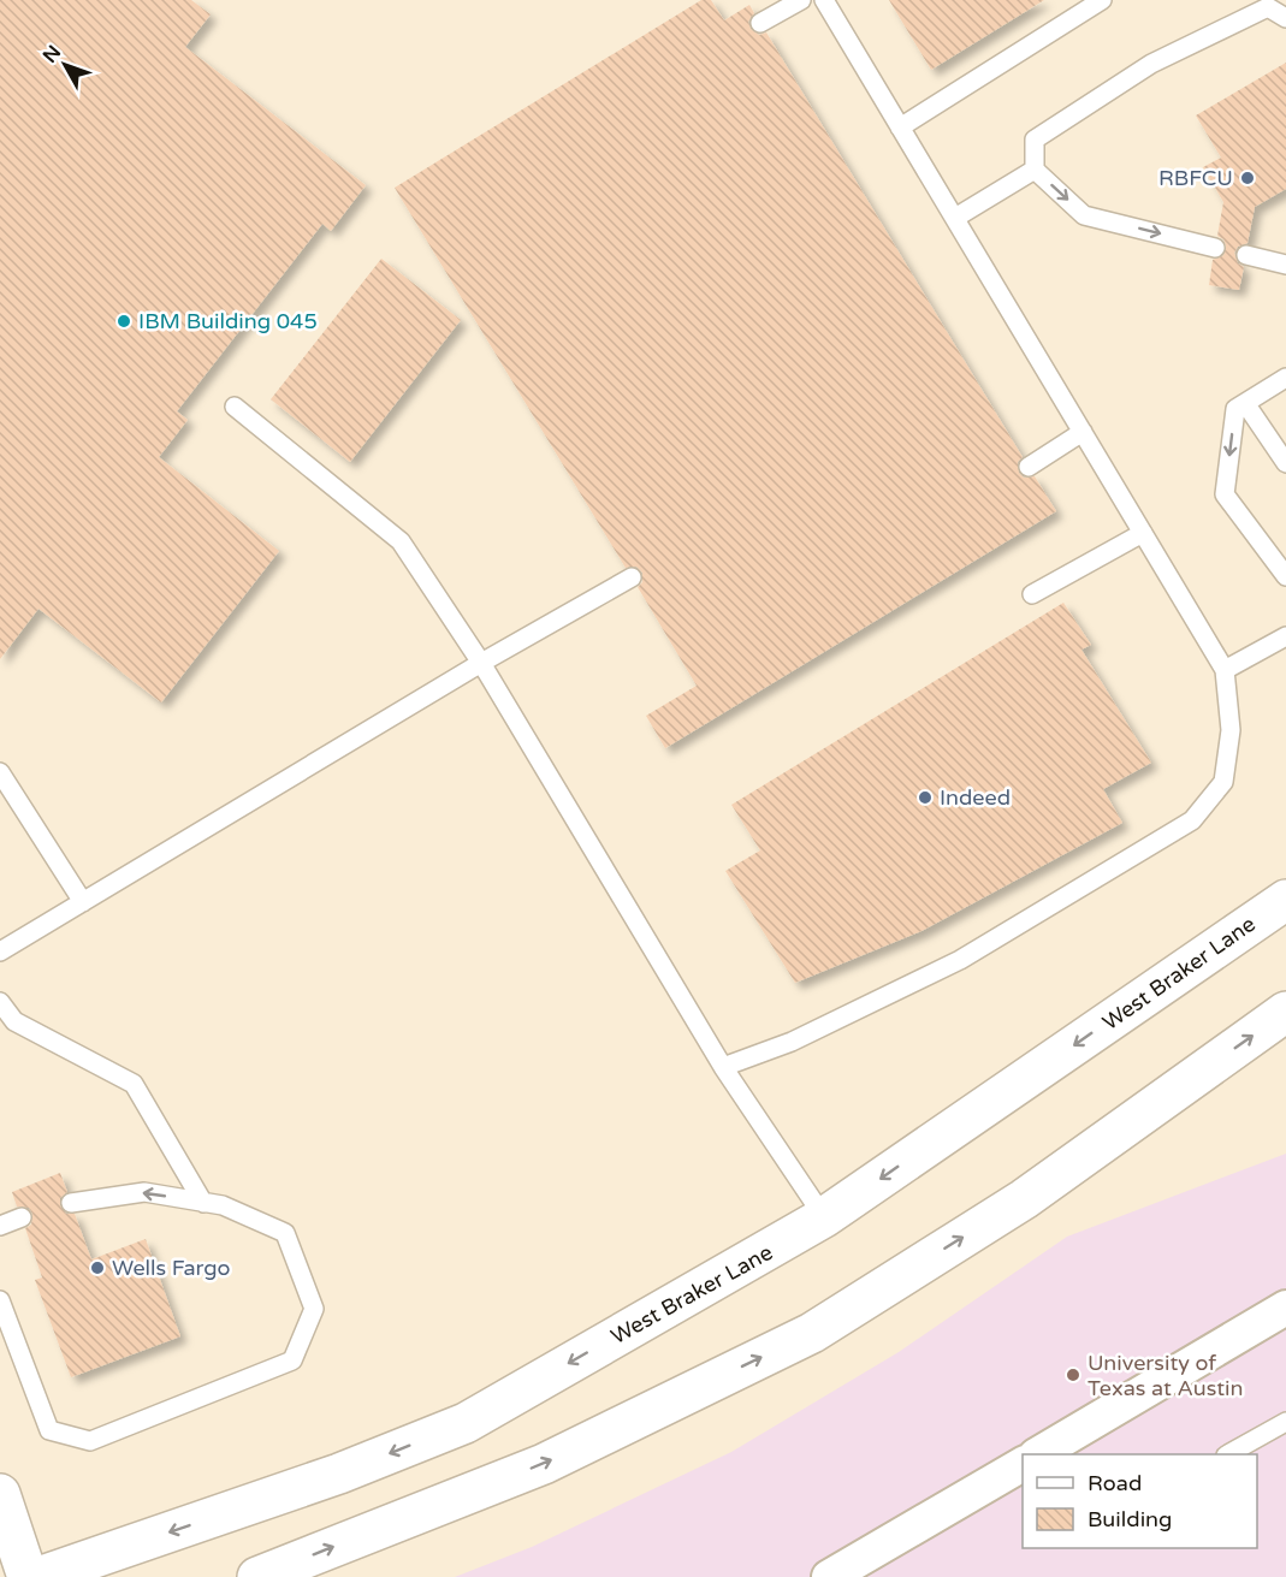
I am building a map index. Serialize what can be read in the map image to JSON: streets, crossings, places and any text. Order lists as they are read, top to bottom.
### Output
{
  "streets": {
    "main road": ["West Braker Lane"]
  },
  "places": [
    "RBFCU",
    "IBM Building 045",
    "Indeed",
    "Wells Fargo",
    "University of Texas at Austin"
  ],
  "legend": ["Road", "Building"],
  "north": "top left"
}
